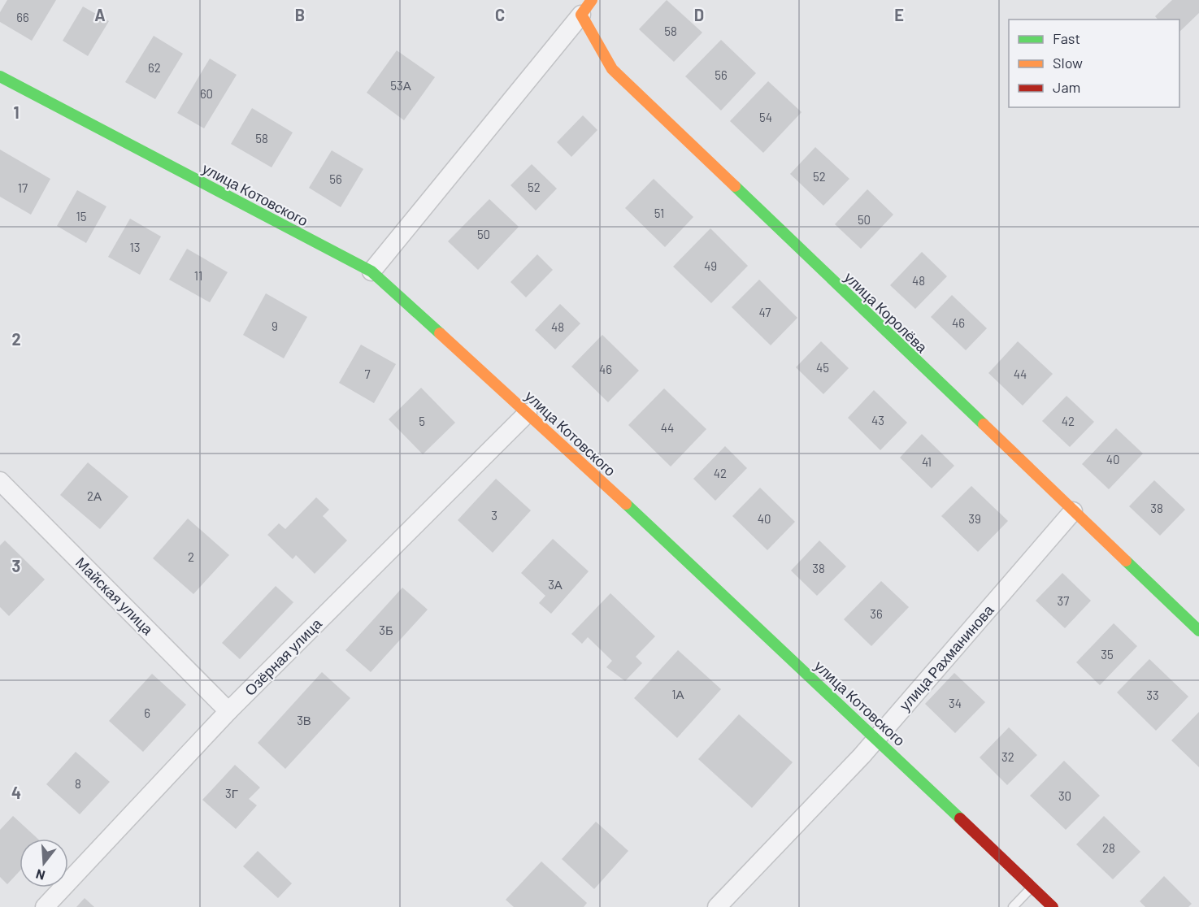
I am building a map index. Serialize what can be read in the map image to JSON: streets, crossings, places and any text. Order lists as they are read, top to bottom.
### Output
{
  "streets": {
    "street": [
      "улица Котовского",
      "улица Королёва",
      "Майская улица",
      "Озёрная улица",
      "улица Рахманинова"
    ]
  },
  "crossings": [
    ["улица Котовского", "Озёрная улица"],
    ["улица Котовского", "улица Рахманинова"],
    ["улица Королёва", "улица Рахманинова"],
    ["Майская улица", "Озёрная улица"]
  ],
  "house_numbers": [
    "66",
    "58",
    "62",
    "56",
    "53А",
    "60",
    "54",
    "58",
    "52",
    "56",
    "52",
    "17",
    "51",
    "15",
    "50",
    "50",
    "13",
    "49",
    "11",
    "48",
    "47",
    "46",
    "9",
    "48",
    "45",
    "46",
    "7",
    "44",
    "43",
    "5",
    "42",
    "44",
    "40",
    "41",
    "42",
    "2А",
    "38",
    "3",
    "40",
    "39",
    "2",
    "38",
    "3А",
    "37",
    "36",
    "3Б",
    "35",
    "1А",
    "33",
    "34",
    "6",
    "3В",
    "32",
    "8",
    "3Г",
    "30",
    "28"
  ],
  "legend": ["Fast", "Slow", "Jam"],
  "north": "bottom",
  "grid": {
    "columns": [
      "A",
      "B",
      "C",
      "D",
      "E"
    ],
    "rows": [
      "1",
      "2",
      "3",
      "4"
    ]
  }
}
